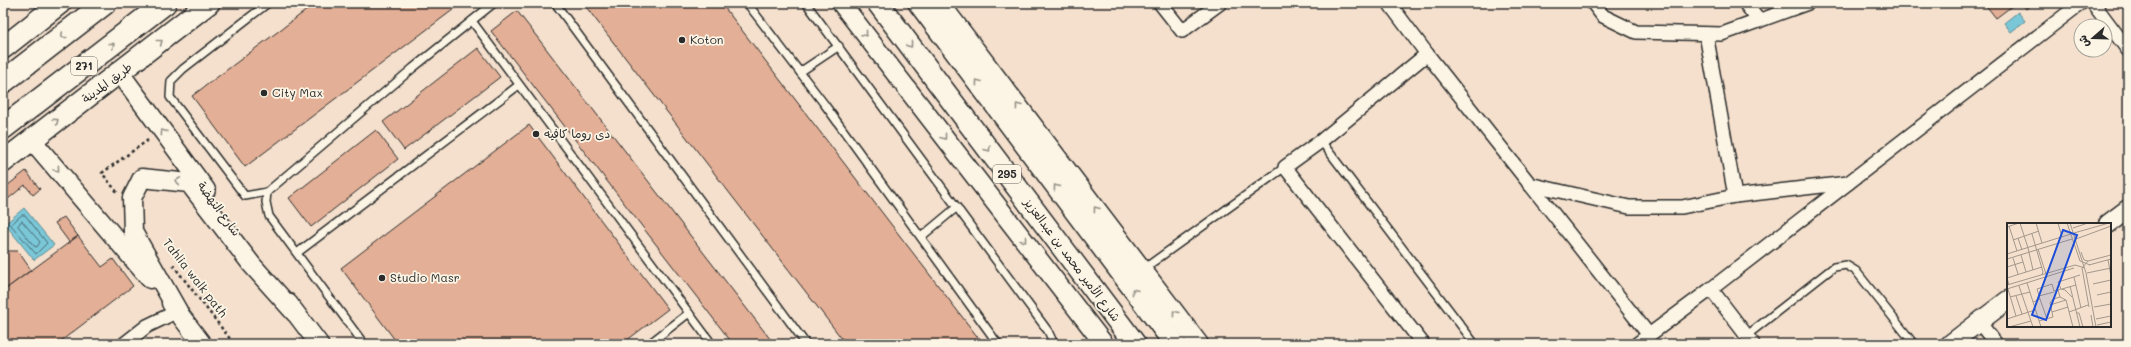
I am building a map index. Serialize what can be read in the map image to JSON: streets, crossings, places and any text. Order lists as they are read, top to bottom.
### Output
{
  "streets": {
    "highway": ["271"],
    "main road": ["طريق المدينة", "295", "شارع الأمير محمد بن عبدالعزيز"],
    "street": ["شارع النهضة"],
    "path": ["Tahlia walk path"]
  },
  "crossings": [
    ["طريق المدينة", "شارع النهضة"]
  ],
  "places": [
    "Koton",
    "City Max",
    "دى روما كافيه",
    "Studio Masr"
  ],
  "north": "left"
}
